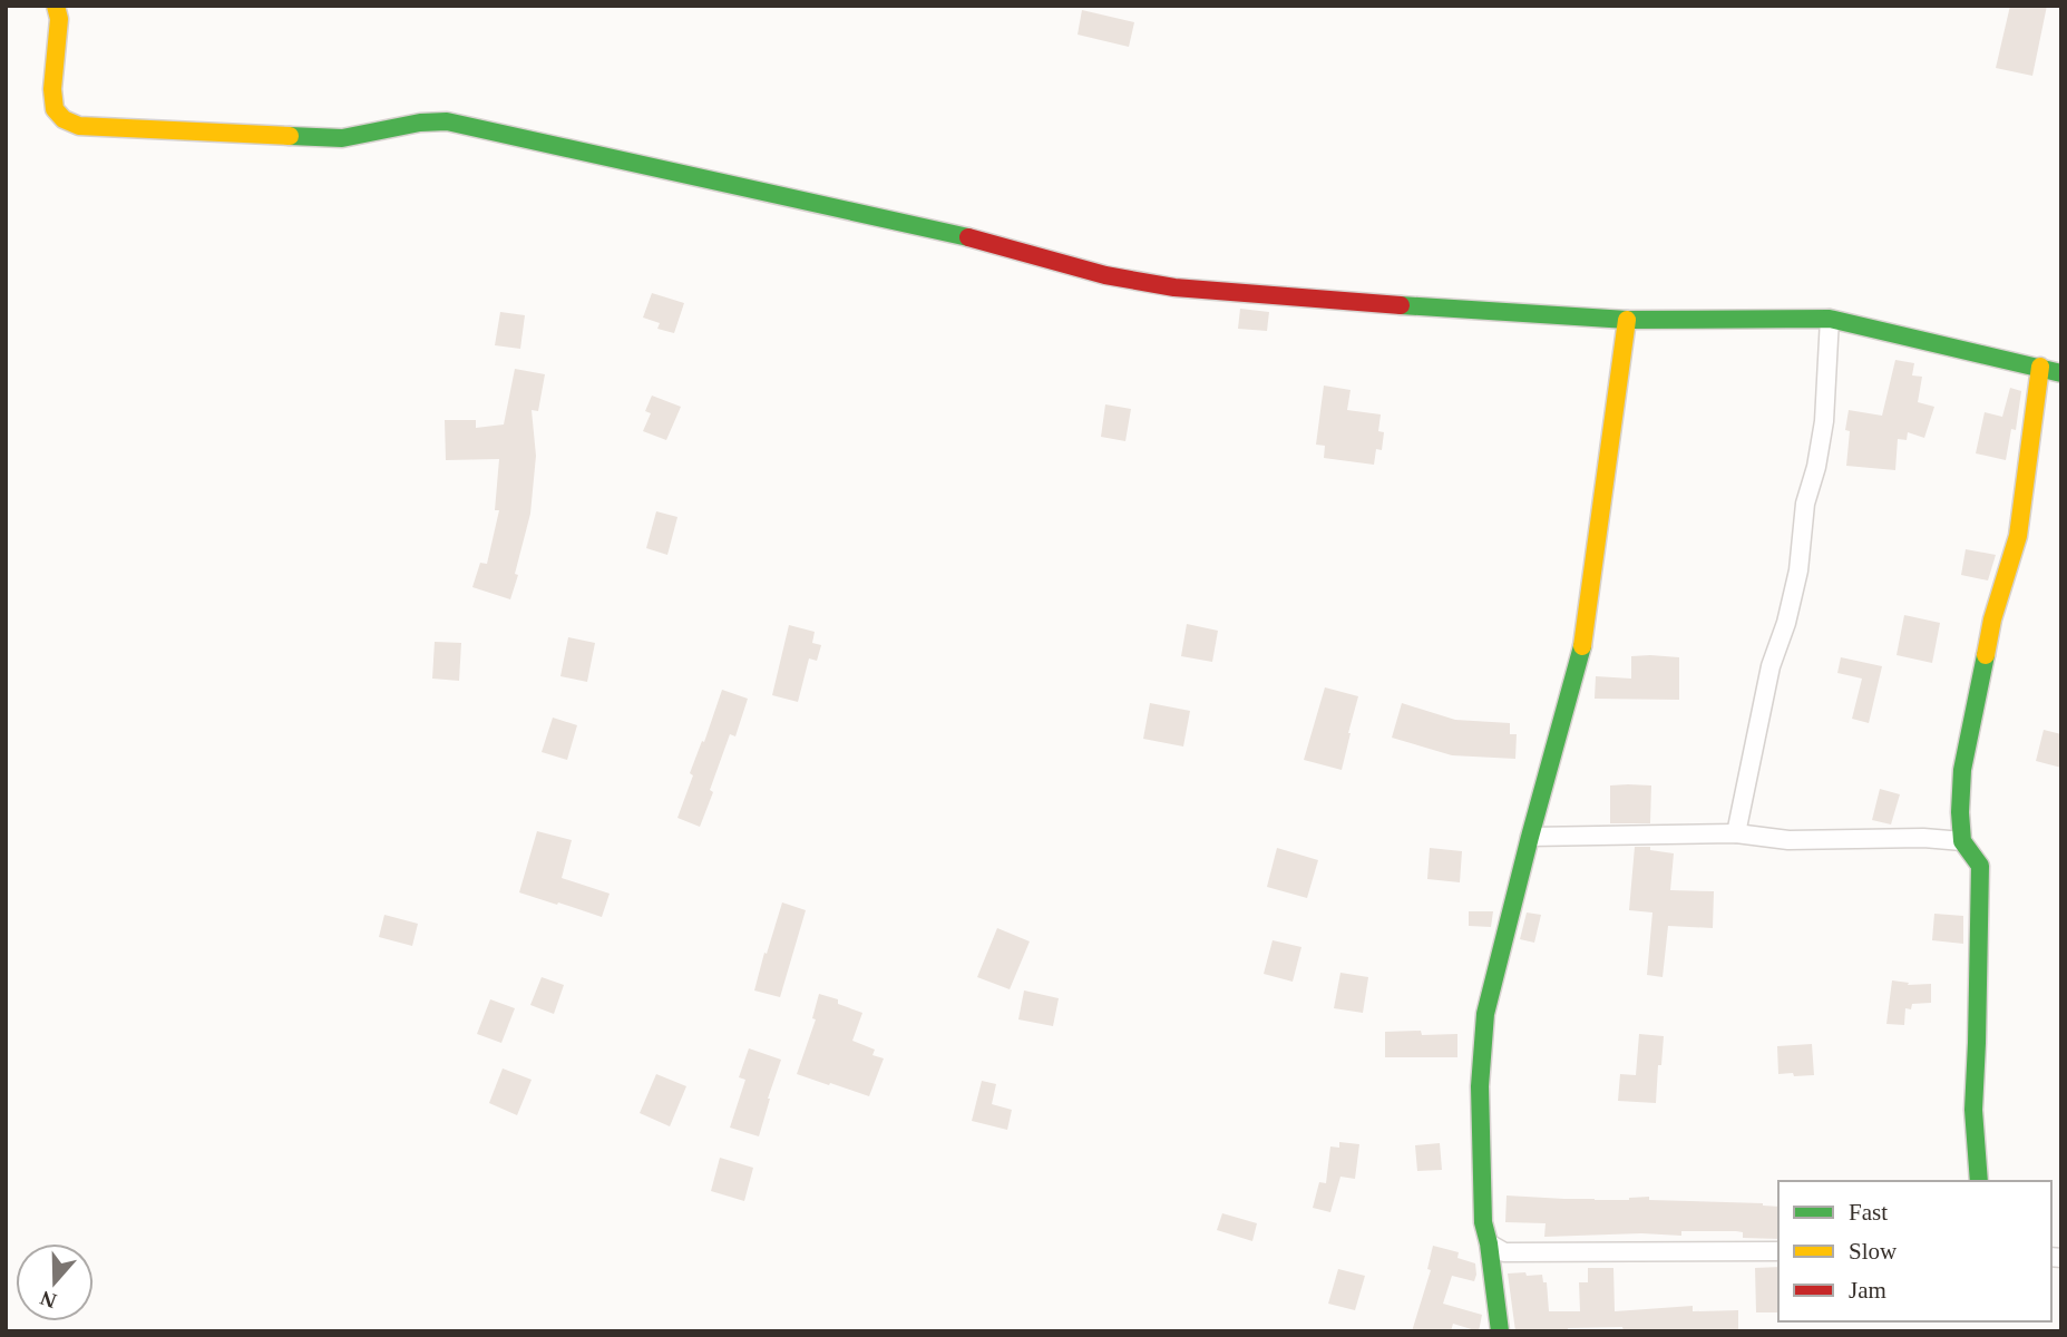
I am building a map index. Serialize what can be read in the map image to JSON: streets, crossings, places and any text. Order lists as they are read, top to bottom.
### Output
{
  "legend": ["Fast", "Slow", "Jam"],
  "north": "bottom"
}
